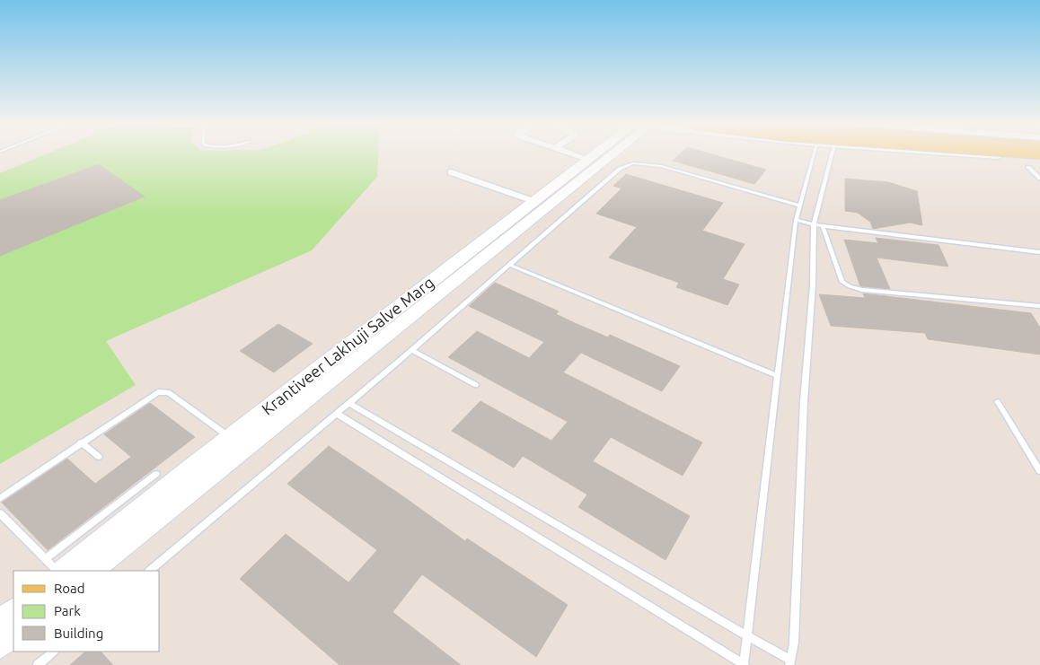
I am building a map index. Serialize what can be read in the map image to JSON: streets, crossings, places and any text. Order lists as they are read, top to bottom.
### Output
{
  "streets": {
    "main road": ["Krantiveer Lakhuji Salve Marg"]
  },
  "legend": ["Road", "Park", "Building"]
}
